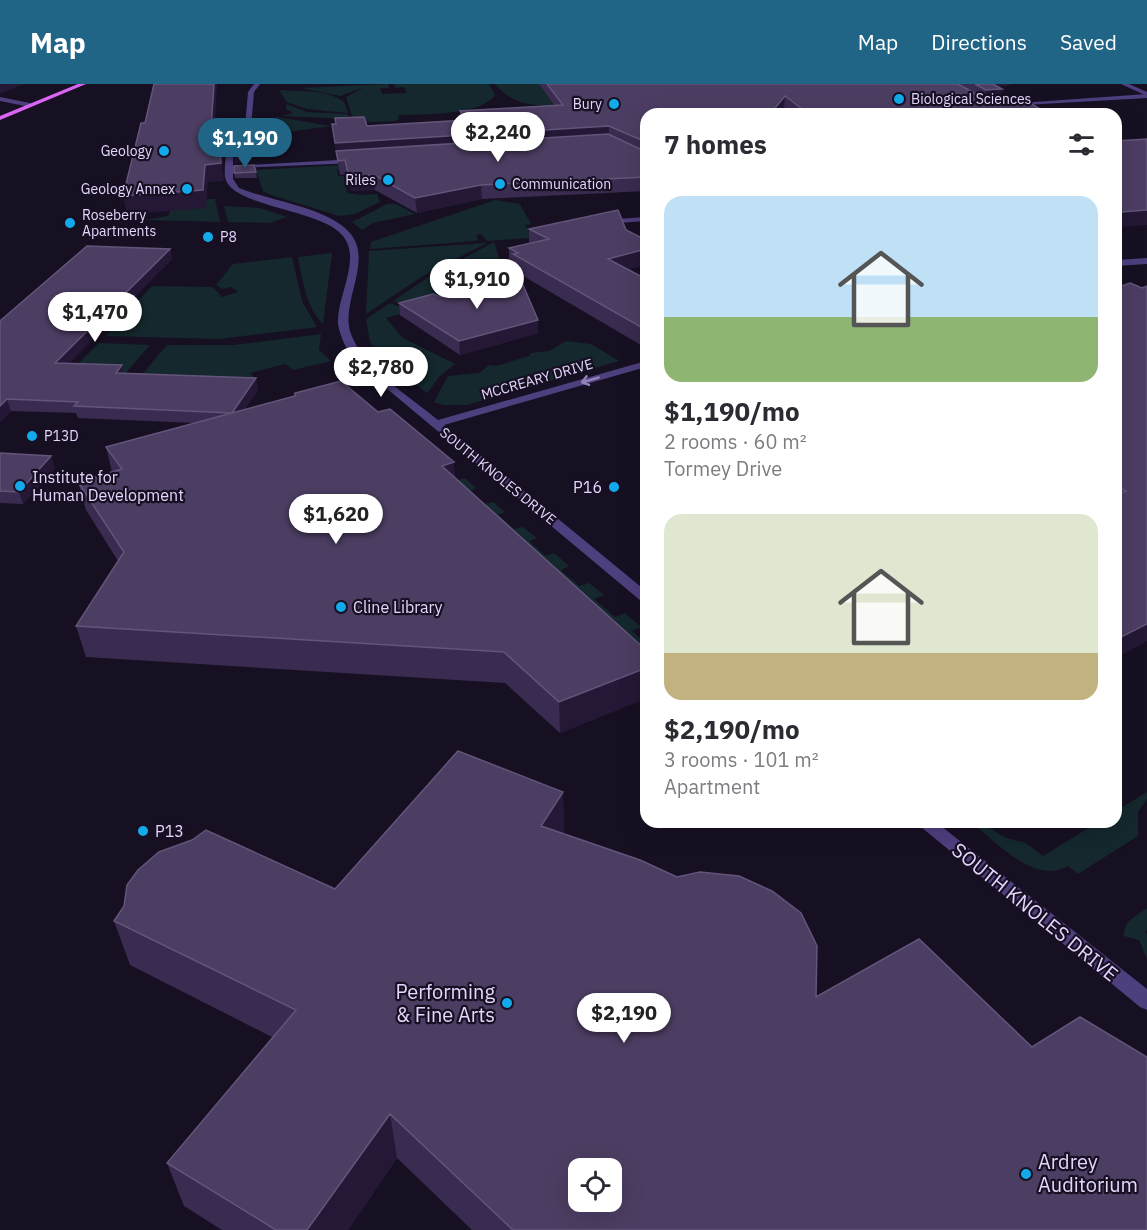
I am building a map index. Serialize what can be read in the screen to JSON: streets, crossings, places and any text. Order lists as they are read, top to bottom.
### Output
{
  "streets": {
    "street": ["MCCREARY DRIVE", "SOUTH KNOLES DRIVE"]
  },
  "crossings": [
    ["MCCREARY DRIVE", "SOUTH KNOLES DRIVE"]
  ],
  "one_way": ["MCCREARY DRIVE"],
  "places": [
    "Biological Sciences",
    "Bury",
    "Geology",
    "Riles",
    "Communication",
    "Geology Annex",
    "Roseberry Apartments",
    "P8",
    "P13D",
    "Institute for Human Development",
    "P16",
    "Cline Library",
    "P13",
    "Performing & Fine Arts",
    "Ardrey Auditorium"
  ],
  "page": {
    "header": "Map",
    "nav": ["Map", "Directions", "Saved"],
    "heading": "7 homes",
    "price": [
      "$2,240",
      "$1,190",
      "$1,910",
      "$1,470",
      "$2,780",
      "$1,620",
      "$2,190"
    ],
    "list": [
      {
        "name": "$1,190/mo",
        "note": "2 rooms · 60 m² · Tormey Drive"
      },
      {
        "name": "$2,190/mo",
        "note": "3 rooms · 101 m² · Apartment"
      }
    ]
  }
}
